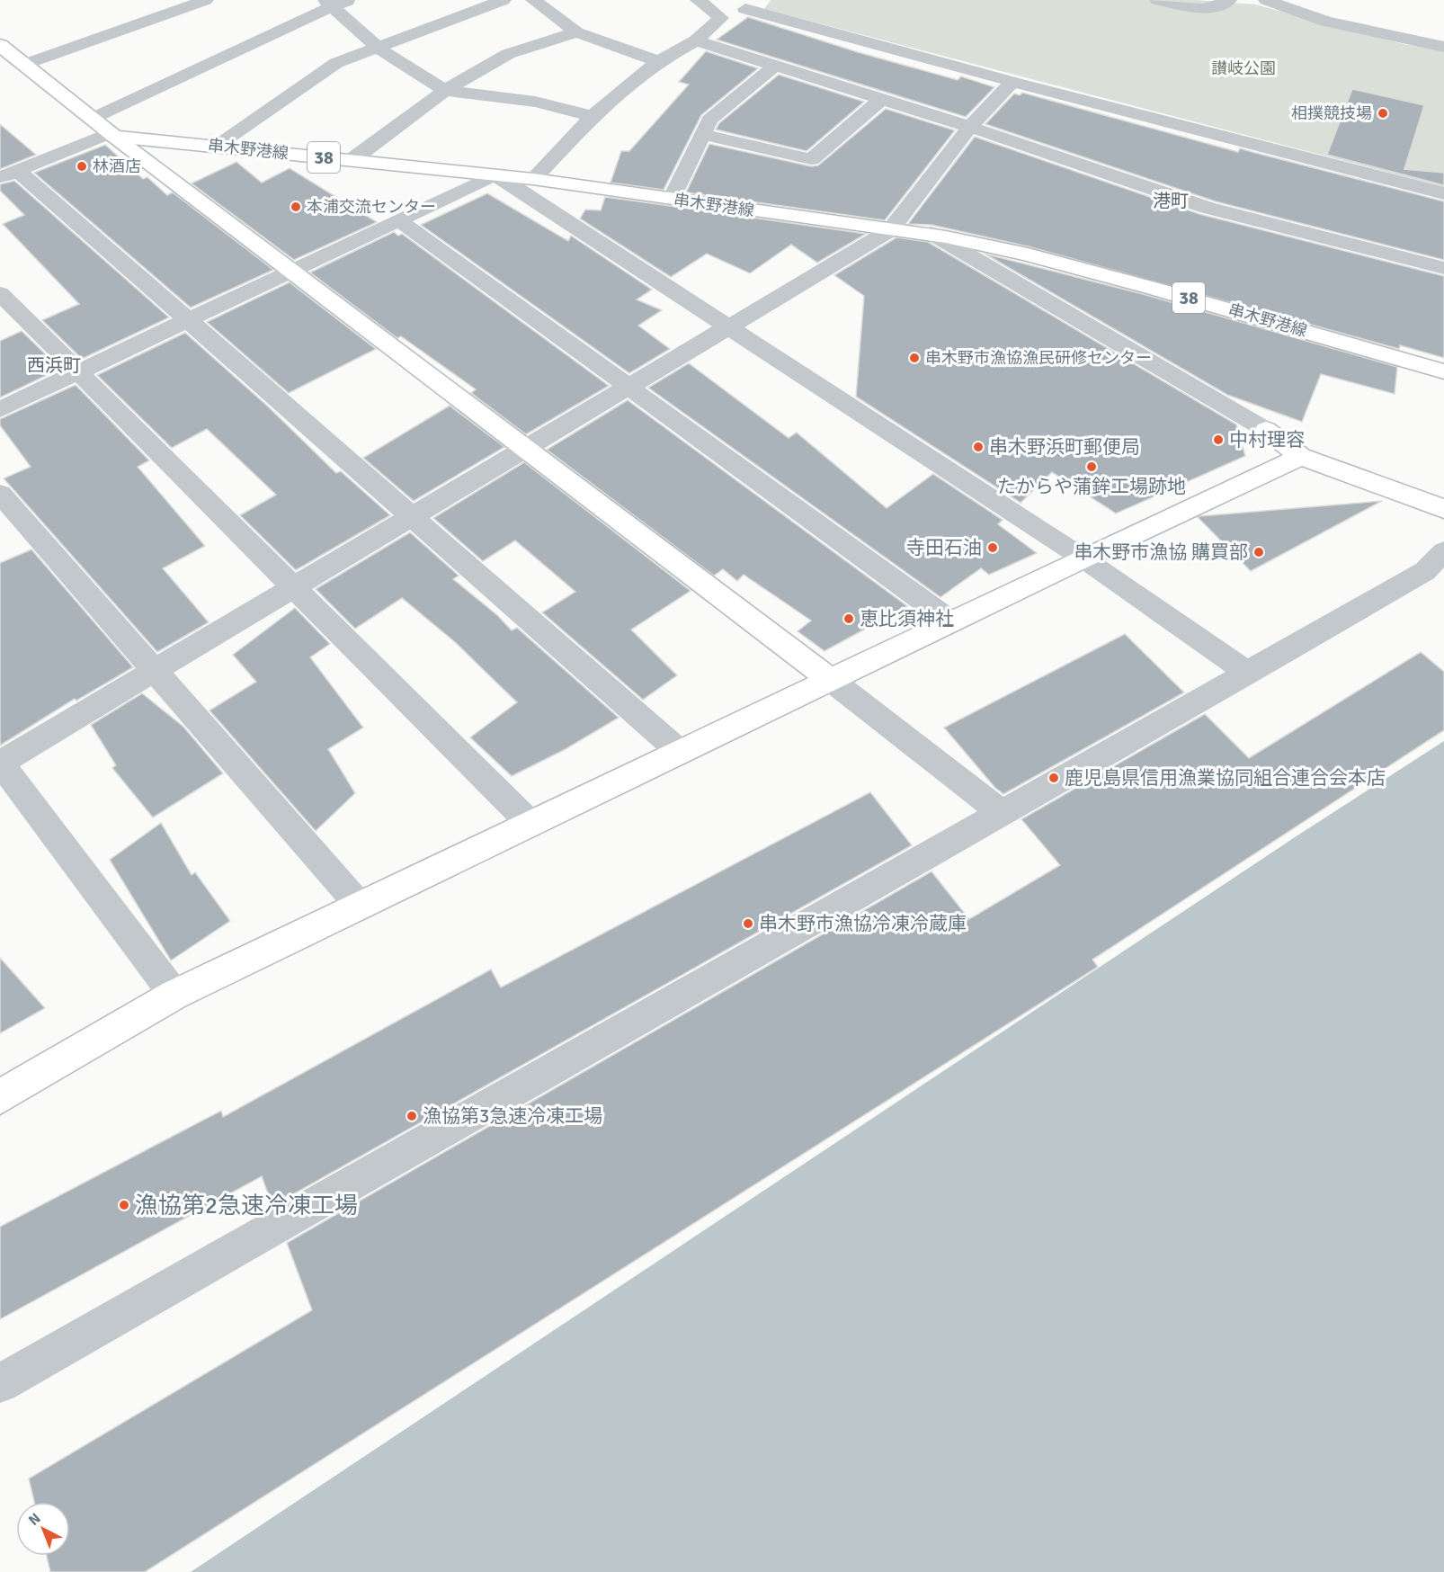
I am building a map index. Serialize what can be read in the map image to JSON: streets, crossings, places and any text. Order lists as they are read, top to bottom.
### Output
{
  "streets": {
    "street": ["串木野港線", "38"]
  },
  "districts": ["港町", "西浜町"],
  "parks": ["讃岐公園"],
  "places": [
    "相撲競技場",
    "林酒店",
    "本浦交流センター",
    "串木野市漁協漁民研修センター",
    "中村理容",
    "串木野浜町郵便局",
    "たからや蒲鉾工場跡地",
    "寺田石油",
    "串木野市漁協 購買部",
    "恵比須神社",
    "鹿児島県信用漁業協同組合連合会本店",
    "串木野市漁協冷凍冷蔵庫",
    "漁協第3急速冷凍工場",
    "漁協第2急速冷凍工場"
  ],
  "north": "top left"
}
